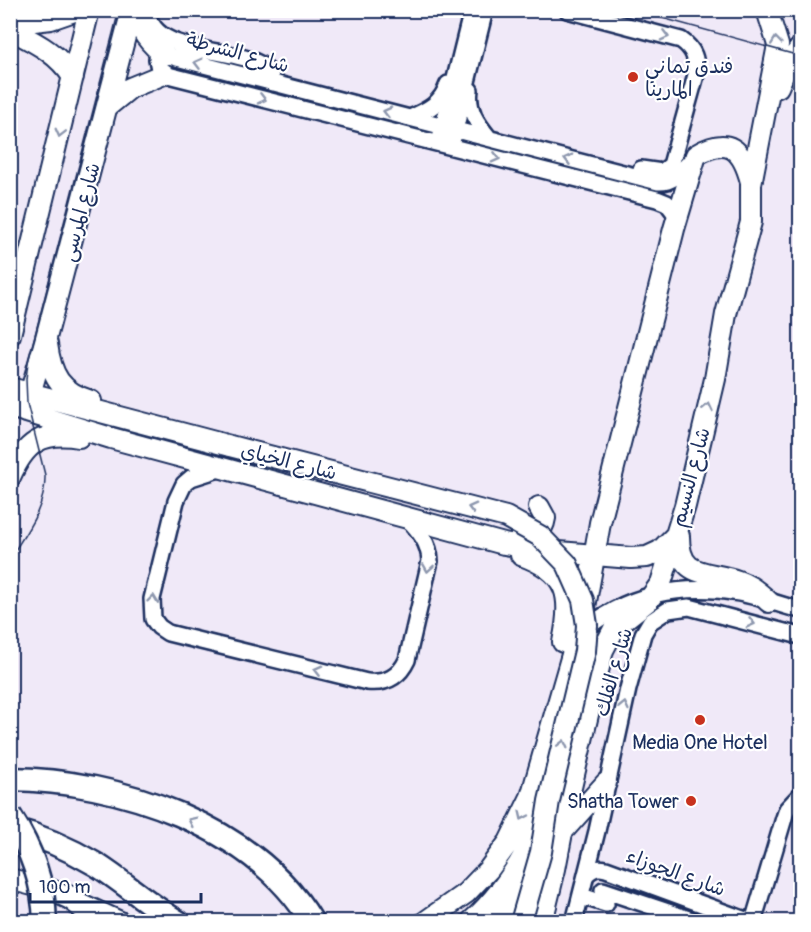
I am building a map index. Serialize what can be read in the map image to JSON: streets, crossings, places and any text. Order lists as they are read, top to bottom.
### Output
{
  "streets": {
    "main road": ["شارع المرسى", "شارع الخياي", "شارع النسيم"],
    "street": ["شارع الشرطة", "شارع الفلك", "شارع الجوزاء"]
  },
  "crossings": [
    ["شارع المرسى", "شارع الخياي"],
    ["شارع الخياي", "شارع النسيم"],
    ["شارع النسيم", "شارع الفلك"],
    ["شارع الفلك", "شارع الجوزاء"]
  ],
  "places": ["فندق تماني المارينا", "Media One Hotel", "Shatha Tower"],
  "scale_bar": "100 m"
}
